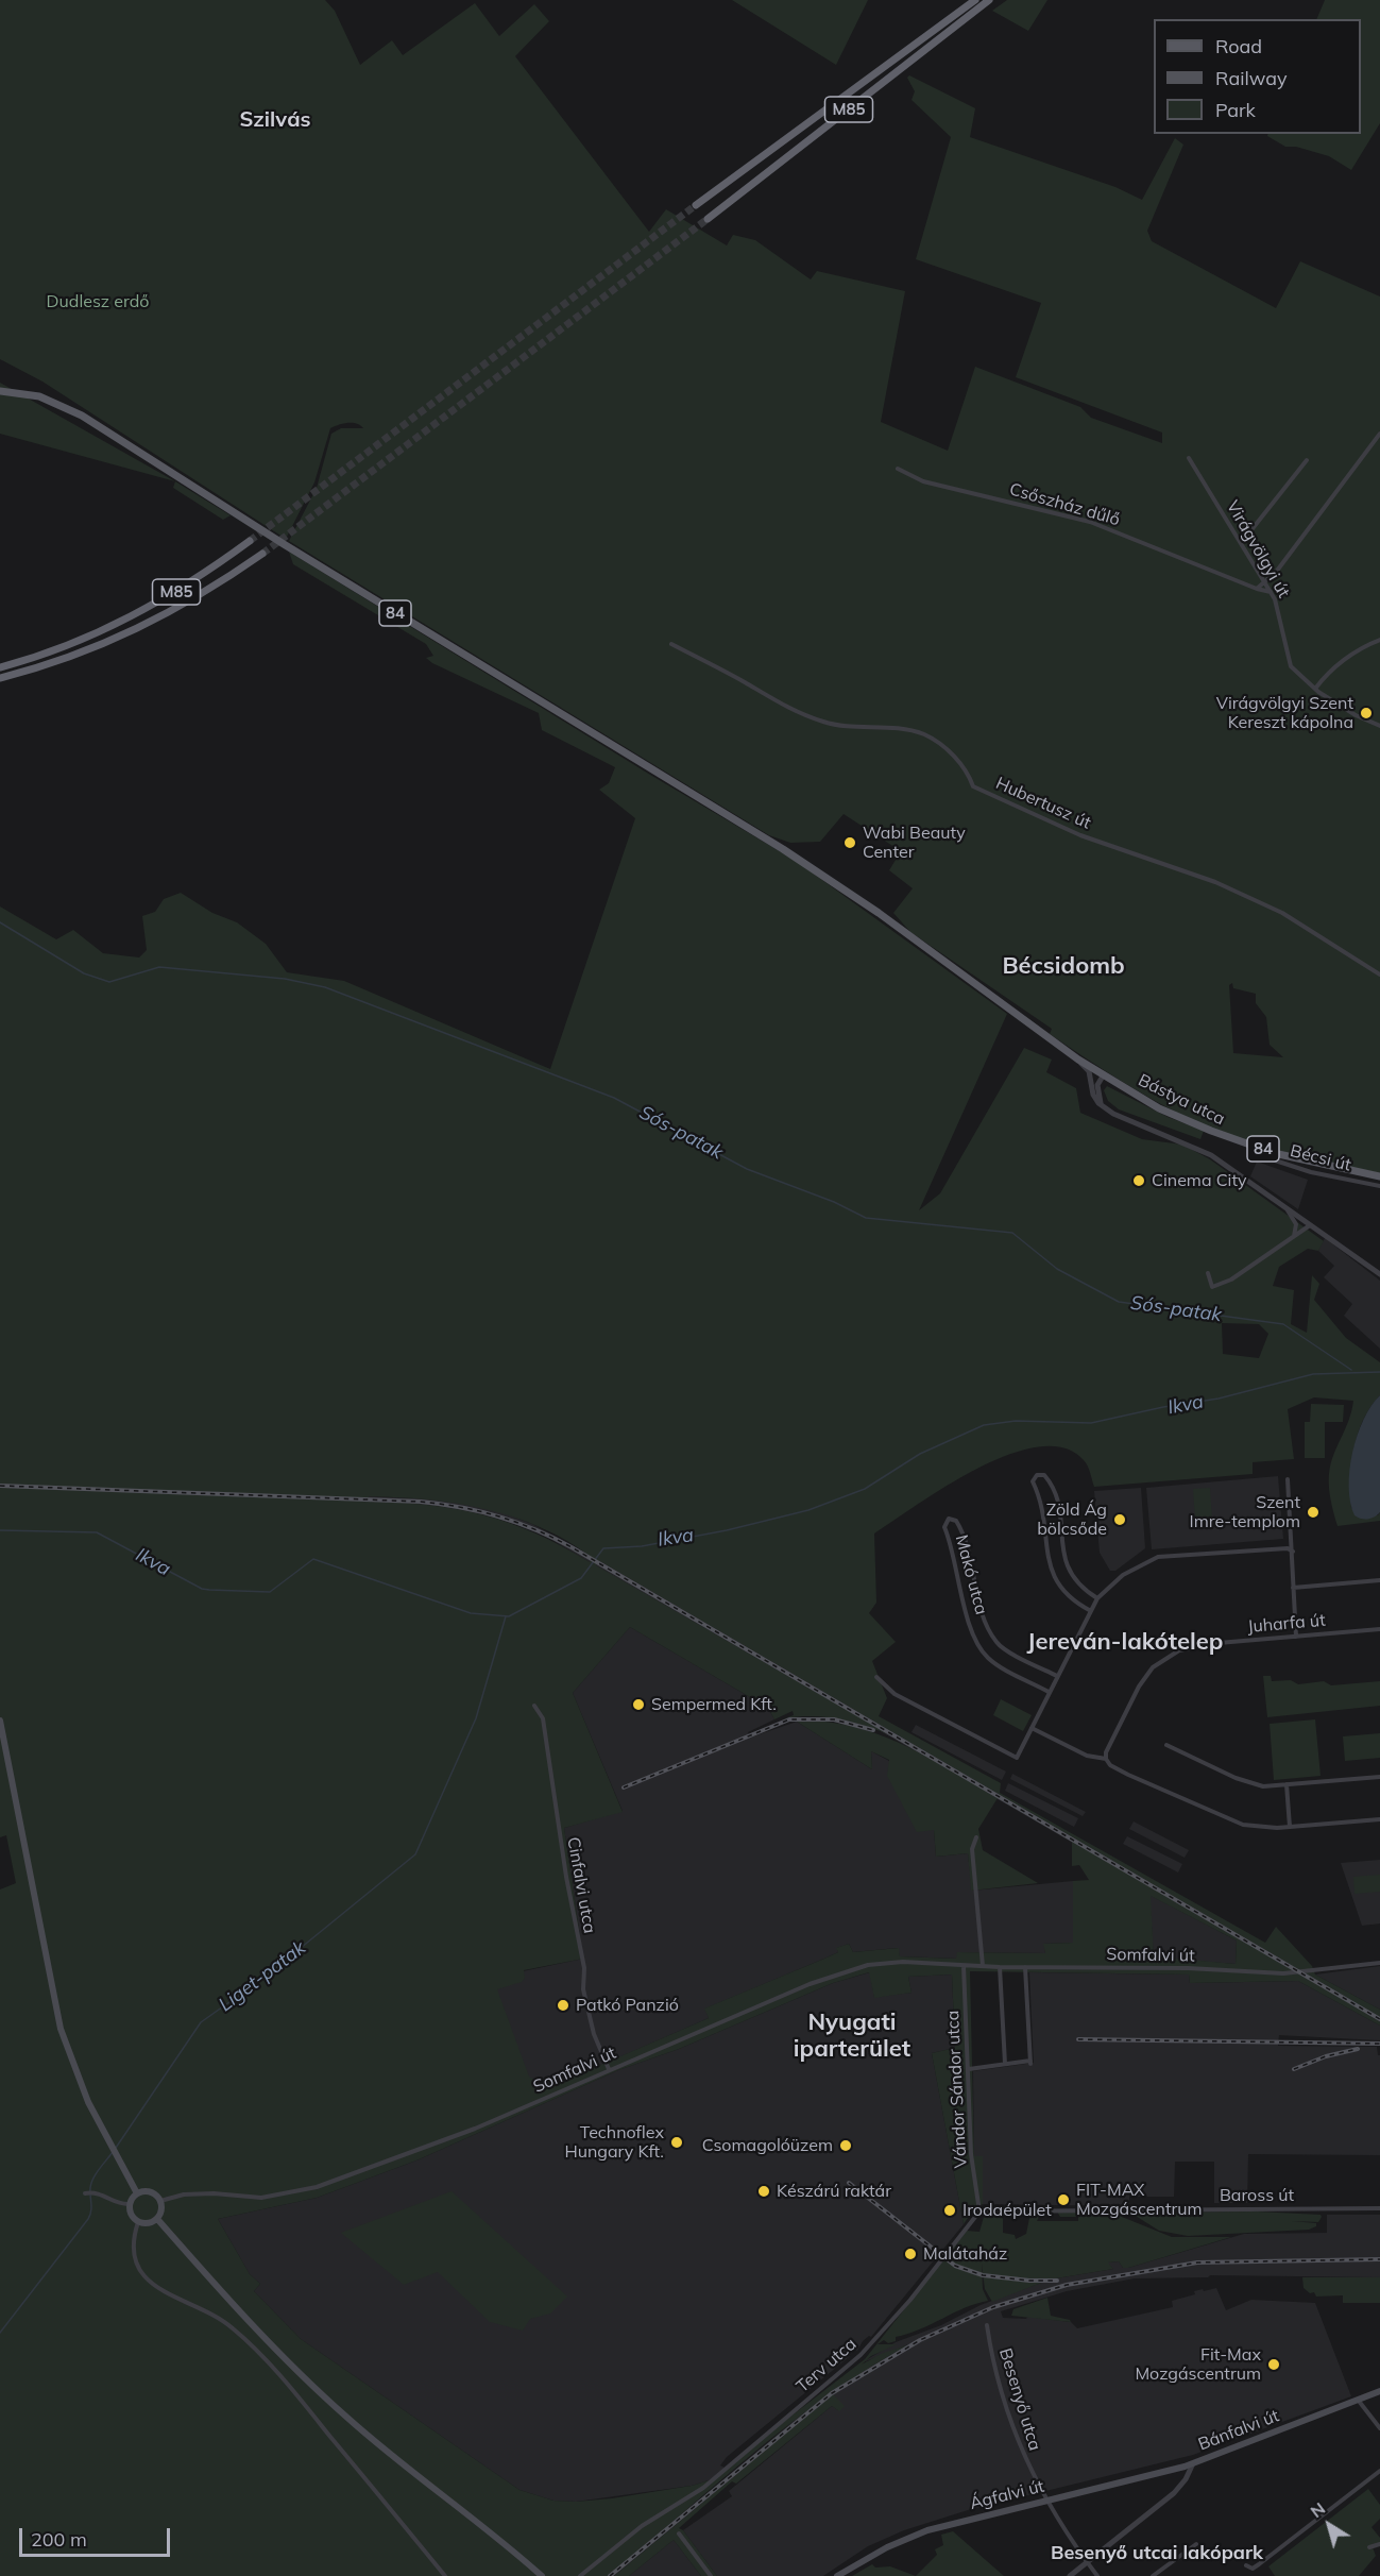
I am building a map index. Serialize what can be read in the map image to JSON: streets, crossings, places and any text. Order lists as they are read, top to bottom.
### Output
{
  "streets": {
    "highway": ["M85"],
    "main road": [
      "84",
      "Bástya utca",
      "Bánfalvi út",
      "Ágfalvi út"
    ],
    "street": [
      "Csőszház dűlő",
      "Virágvölgyi út",
      "Hubertusz út",
      "Bécsi út",
      "Makó utca",
      "Juharfa út",
      "Cinfalvi utca",
      "Somfalvi út",
      "Vándor Sándor utca",
      "Baross út",
      "Terv utca",
      "Besenyő utca"
    ]
  },
  "crossings": [
    ["Csőszház dűlő", "Virágvölgyi út"],
    ["84", "Bástya utca"],
    ["Cinfalvi utca", "Somfalvi út"],
    ["Somfalvi út", "Vándor Sándor utca"],
    ["Vándor Sándor utca", "Baross út"],
    ["Vándor Sándor utca", "Terv utca"],
    ["Baross út", "Terv utca"],
    ["Besenyő utca", "Bánfalvi út"],
    ["Besenyő utca", "Ágfalvi út"],
    ["Bánfalvi út", "Ágfalvi út"]
  ],
  "districts": [
    "Szilvás",
    "Bécsidomb",
    "Jereván-lakótelep",
    "Nyugati iparterület",
    "Besenyő utcai lakópark"
  ],
  "water": ["Sós-patak", "Ikva", "Liget-patak"],
  "parks": ["Dudlesz erdő"],
  "places": [
    "Virágvölgyi Szent Kereszt kápolna",
    "Wabi Beauty Center",
    "Cinema City",
    "Szent Imre-templom",
    "Zöld Ág bölcsőde",
    "Sempermed Kft.",
    "Patkó Panzió",
    "Technoflex Hungary Kft.",
    "Csomagolóüzem",
    "Készárú raktár",
    "FIT-MAX Mozgáscentrum",
    "Irodaépület",
    "Malátaház",
    "Fit-Max Mozgáscentrum"
  ],
  "legend": ["Road", "Railway", "Park"],
  "scale_bar": "200 m",
  "north": "top left"
}
